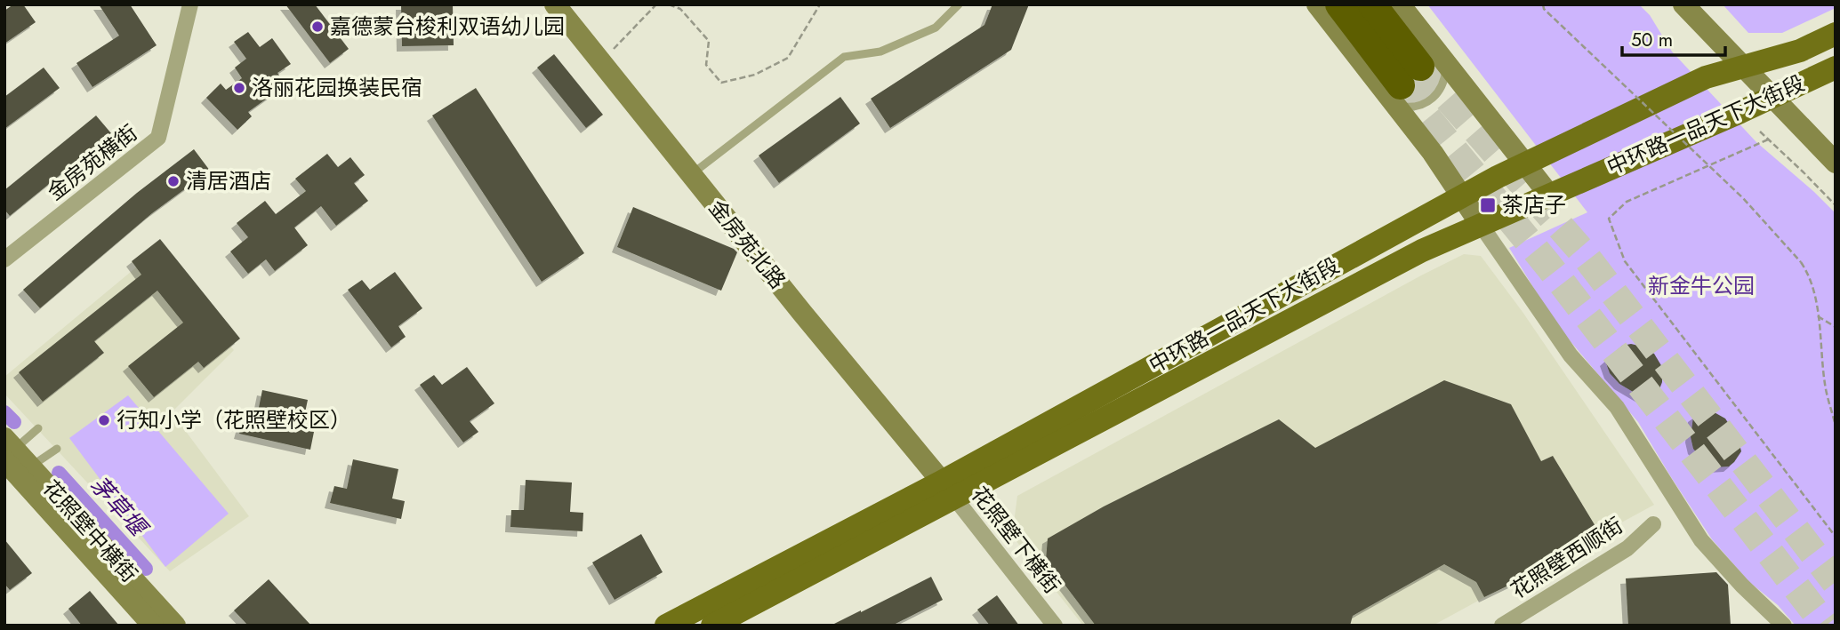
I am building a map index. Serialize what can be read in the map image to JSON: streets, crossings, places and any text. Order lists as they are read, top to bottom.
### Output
{
  "streets": {
    "main road": ["中环路一品天下大街段"],
    "street": [
      "金房苑横街",
      "金房苑北路",
      "花照壁中横街",
      "花照壁下横街",
      "花照壁西顺街"
    ]
  },
  "crossings": [
    ["中环路一品天下大街段", "金房苑北路"],
    ["中环路一品天下大街段", "花照壁下横街"],
    ["金房苑北路", "花照壁下横街"]
  ],
  "water": ["茅草堰"],
  "parks": ["新金牛公园"],
  "places": {
    "other": [
      "嘉德蒙台梭利双语幼儿园",
      "洛丽花园换装民宿",
      "清居酒店",
      "行知小学（花照壁校区）"
    ],
    "transit": ["茶店子"]
  },
  "scale_bar": "50 m"
}
